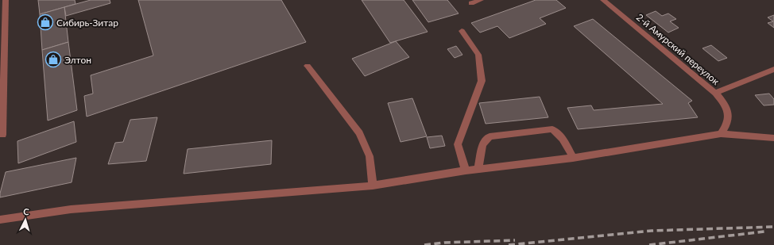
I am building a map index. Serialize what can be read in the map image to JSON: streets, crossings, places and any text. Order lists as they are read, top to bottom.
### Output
{
  "streets": {
    "street": ["2-й Амурский переулок"]
  },
  "places": {
    "shop": ["Сибирь-Зитар", "Элтон"]
  },
  "north": "top"
}
